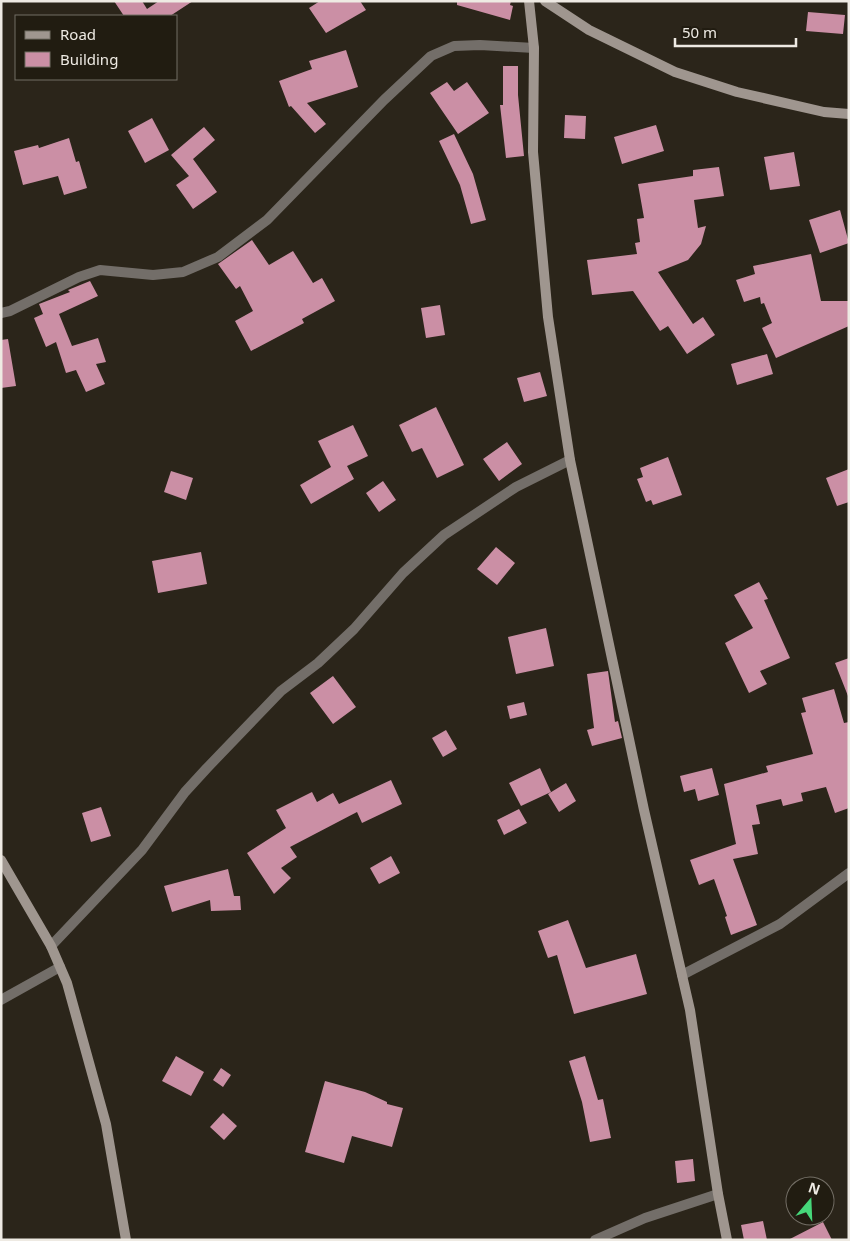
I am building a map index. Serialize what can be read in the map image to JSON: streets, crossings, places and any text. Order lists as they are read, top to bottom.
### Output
{
  "legend": ["Road", "Building"],
  "scale_bar": "50 m",
  "north": "top"
}
